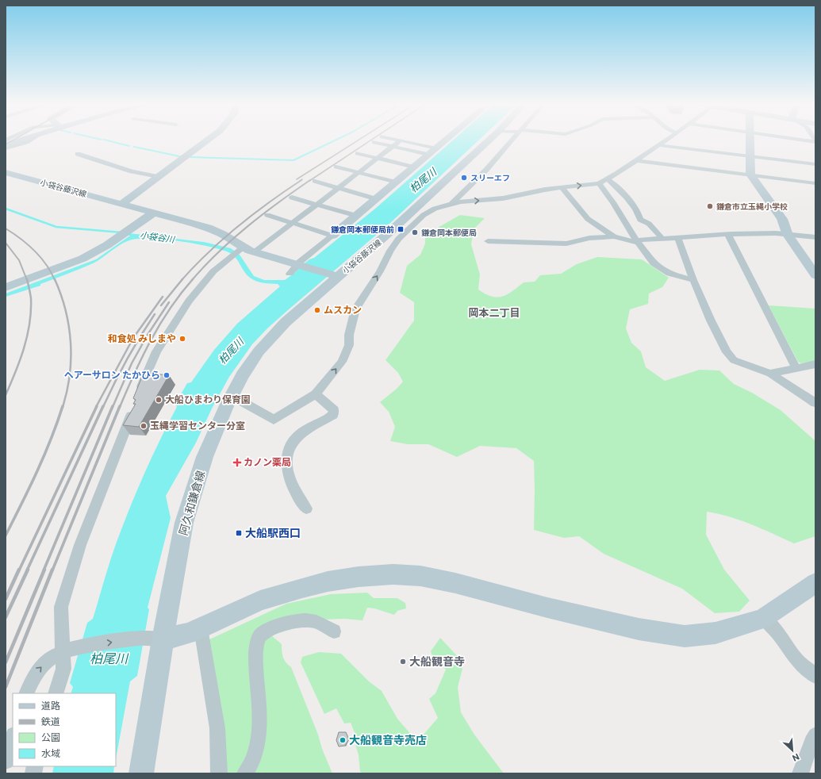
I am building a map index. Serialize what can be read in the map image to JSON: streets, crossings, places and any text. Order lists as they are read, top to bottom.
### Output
{
  "streets": {
    "main road": ["小袋谷藤沢線", "阿久和鎌倉線"]
  },
  "crossings": [
    ["小袋谷藤沢線", "阿久和鎌倉線"]
  ],
  "districts": ["岡本二丁目"],
  "water": ["柏尾川", "小袋谷川"],
  "places": {
    "other": [
      "スリーエフ",
      "鎌倉市立玉縄小学校",
      "鎌倉岡本郵便局",
      "ムスカン",
      "和食処 みしまや",
      "ヘアーサロン たかひら",
      "大船ひまわり保育園",
      "玉縄学習センター分室",
      "大船観音寺",
      "大船観音寺売店"
    ],
    "transit": ["鎌倉岡本郵便局前", "大船駅西口"],
    "health": ["カノン薬局"]
  },
  "legend": [
    "道路",
    "鉄道",
    "公園",
    "水域"
  ],
  "north": "bottom right"
}
